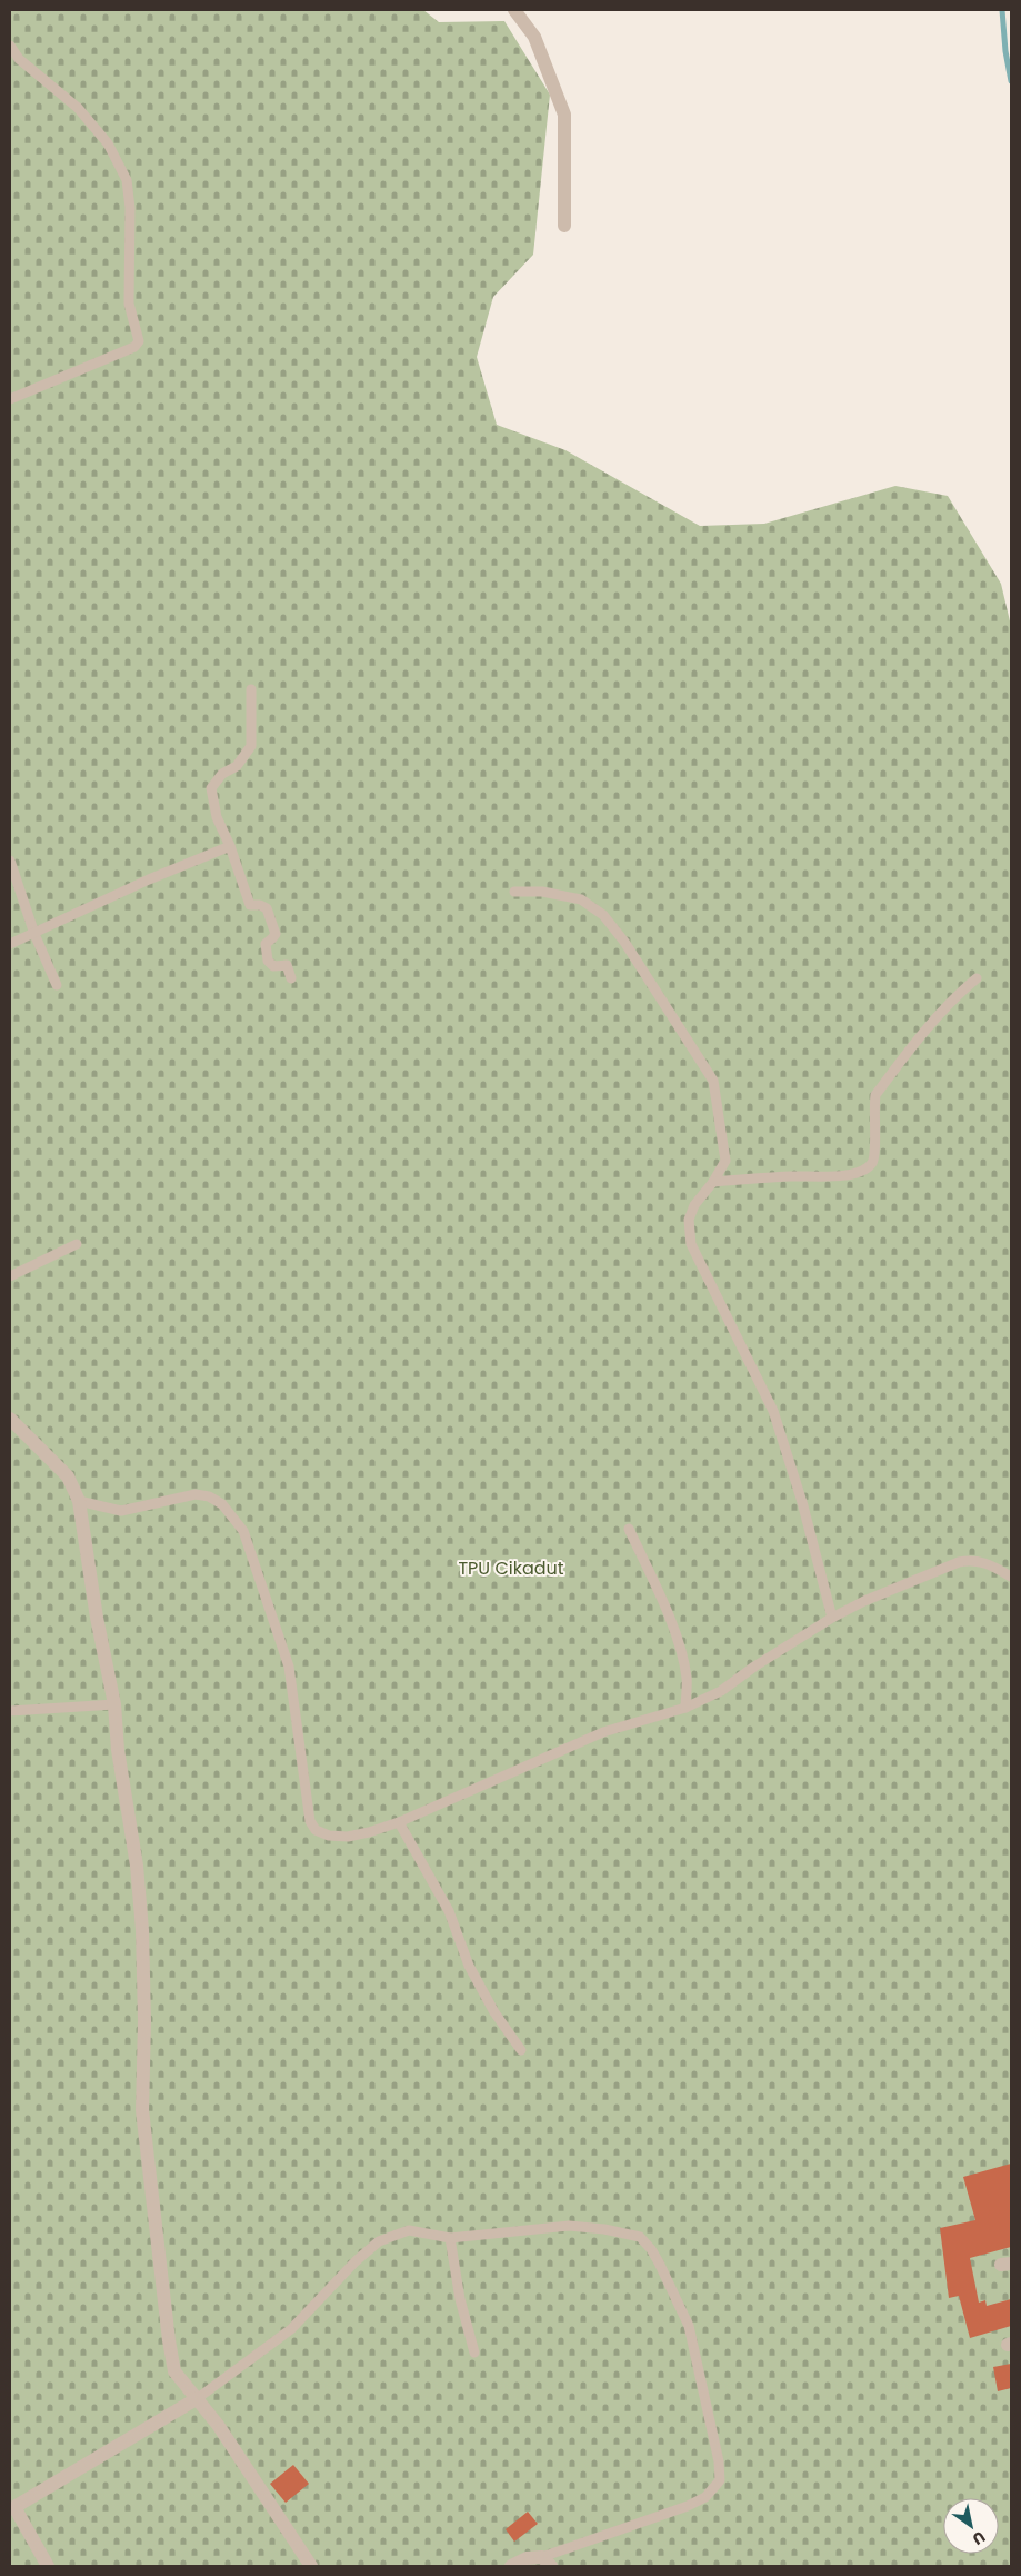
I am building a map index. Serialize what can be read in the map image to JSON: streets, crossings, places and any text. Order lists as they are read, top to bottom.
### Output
{
  "parks": ["TPU Cikadut"],
  "north": "bottom right"
}
